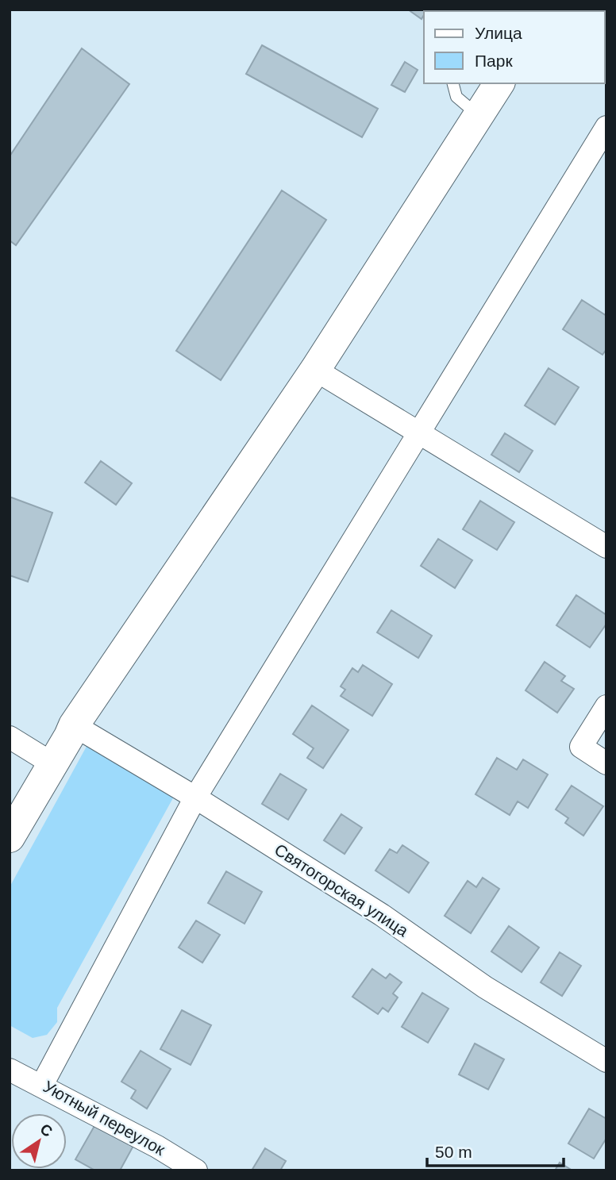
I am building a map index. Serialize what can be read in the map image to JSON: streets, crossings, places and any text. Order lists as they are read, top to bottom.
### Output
{
  "streets": {
    "street": ["Святогорская улица", "Уютный переулок"]
  },
  "legend": ["Улица", "Парк"],
  "scale_bar": "50 m",
  "north": "top right"
}
